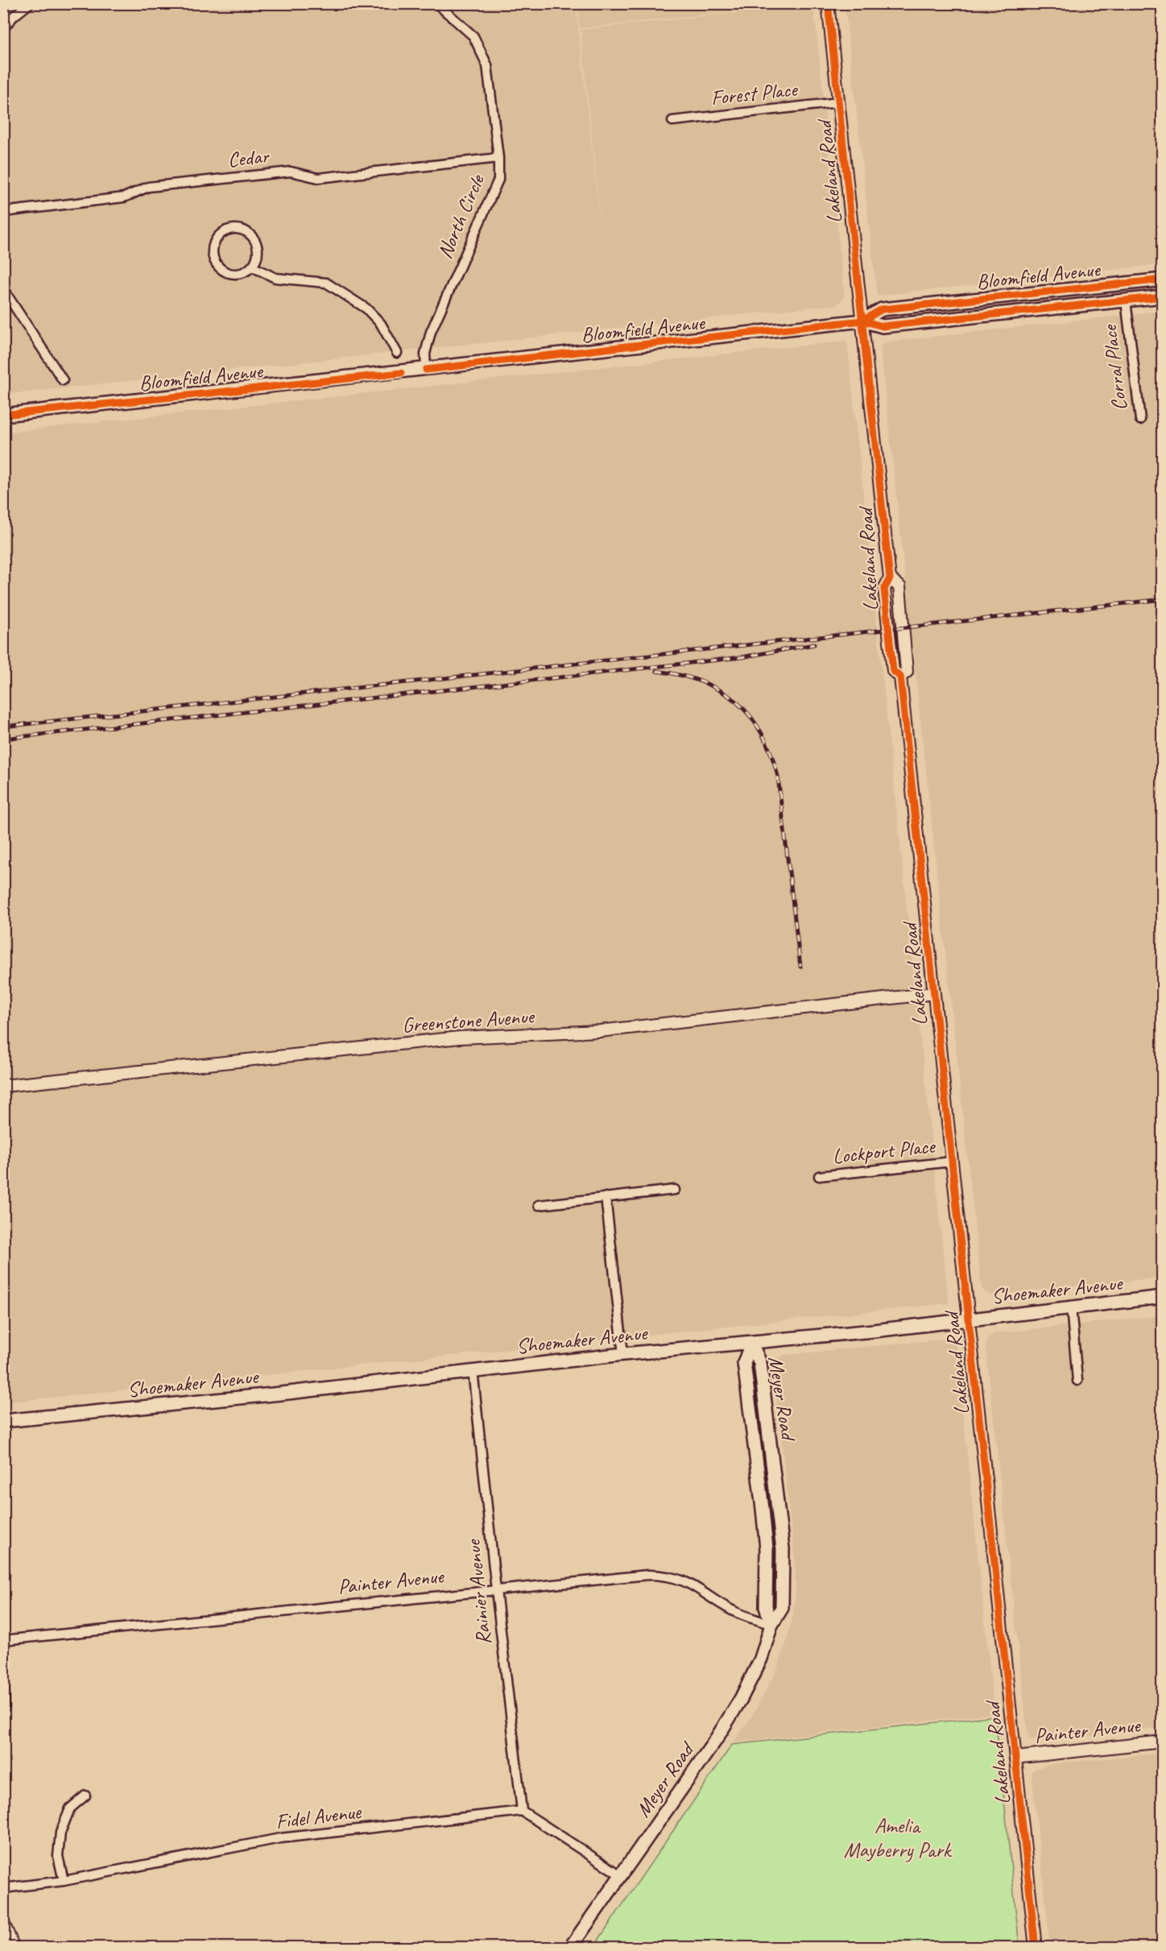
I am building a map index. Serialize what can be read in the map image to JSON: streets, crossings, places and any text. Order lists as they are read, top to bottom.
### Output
{
  "streets": {
    "main road": [
      "Bloomfield Avenue",
      "Corral Place",
      "Shoemaker Avenue",
      "Meyer Road"
    ],
    "street": [
      "Forest Place",
      "Cedar",
      "Lakeland Road",
      "North Circle",
      "Greenstone Avenue",
      "Lockport Place",
      "Painter Avenue",
      "Rainier Avenue",
      "Fidel Avenue"
    ]
  },
  "crossings": [
    ["Forest Place", "Lakeland Road"],
    ["Cedar", "North Circle"],
    ["Lakeland Road", "Bloomfield Avenue"],
    ["Lakeland Road", "Greenstone Avenue"],
    ["Lakeland Road", "Lockport Place"],
    ["Lakeland Road", "Shoemaker Avenue"],
    ["Lakeland Road", "Painter Avenue"],
    ["North Circle", "Bloomfield Avenue"],
    ["Bloomfield Avenue", "Corral Place"],
    ["Shoemaker Avenue", "Meyer Road"],
    ["Shoemaker Avenue", "Rainier Avenue"],
    ["Meyer Road", "Painter Avenue"],
    ["Painter Avenue", "Rainier Avenue"],
    ["Rainier Avenue", "Fidel Avenue"]
  ],
  "parks": ["Amelia Mayberry Park"]
}
